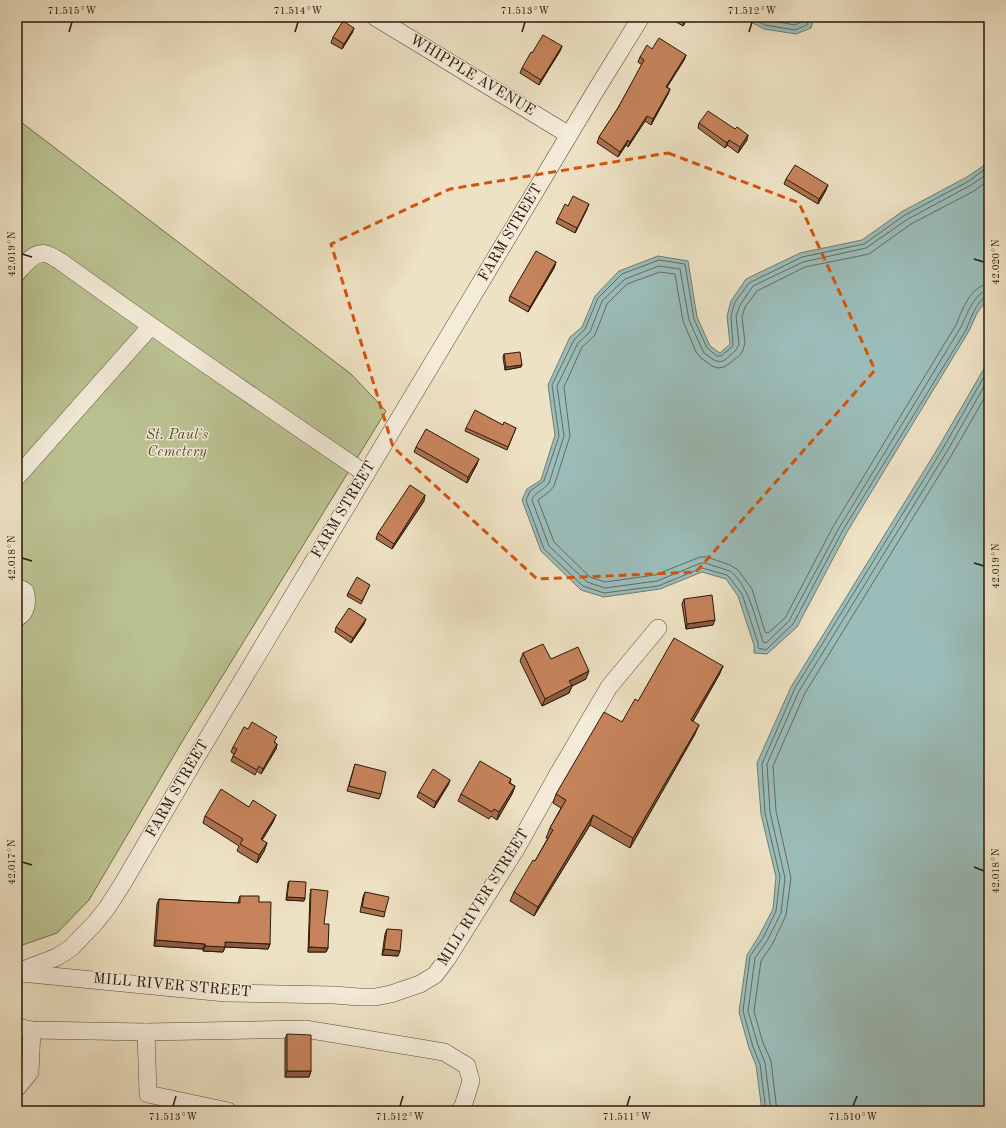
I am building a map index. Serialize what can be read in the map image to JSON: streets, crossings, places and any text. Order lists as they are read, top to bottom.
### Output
{
  "streets": {
    "street": ["WHIPPLE AVENUE", "FARM STREET", "MILL RIVER STREET"]
  },
  "crossings": [
    ["WHIPPLE AVENUE", "FARM STREET"],
    ["FARM STREET", "MILL RIVER STREET"]
  ],
  "parks": ["St. Paul's Cemetery"],
  "coordinates": [
    "71.515°W",
    "71.514°W",
    "71.513°W",
    "71.512°W",
    "42.019°N",
    "42.020°N",
    "42.018°N",
    "42.017°N",
    "71.511°W",
    "71.510°W"
  ]
}
